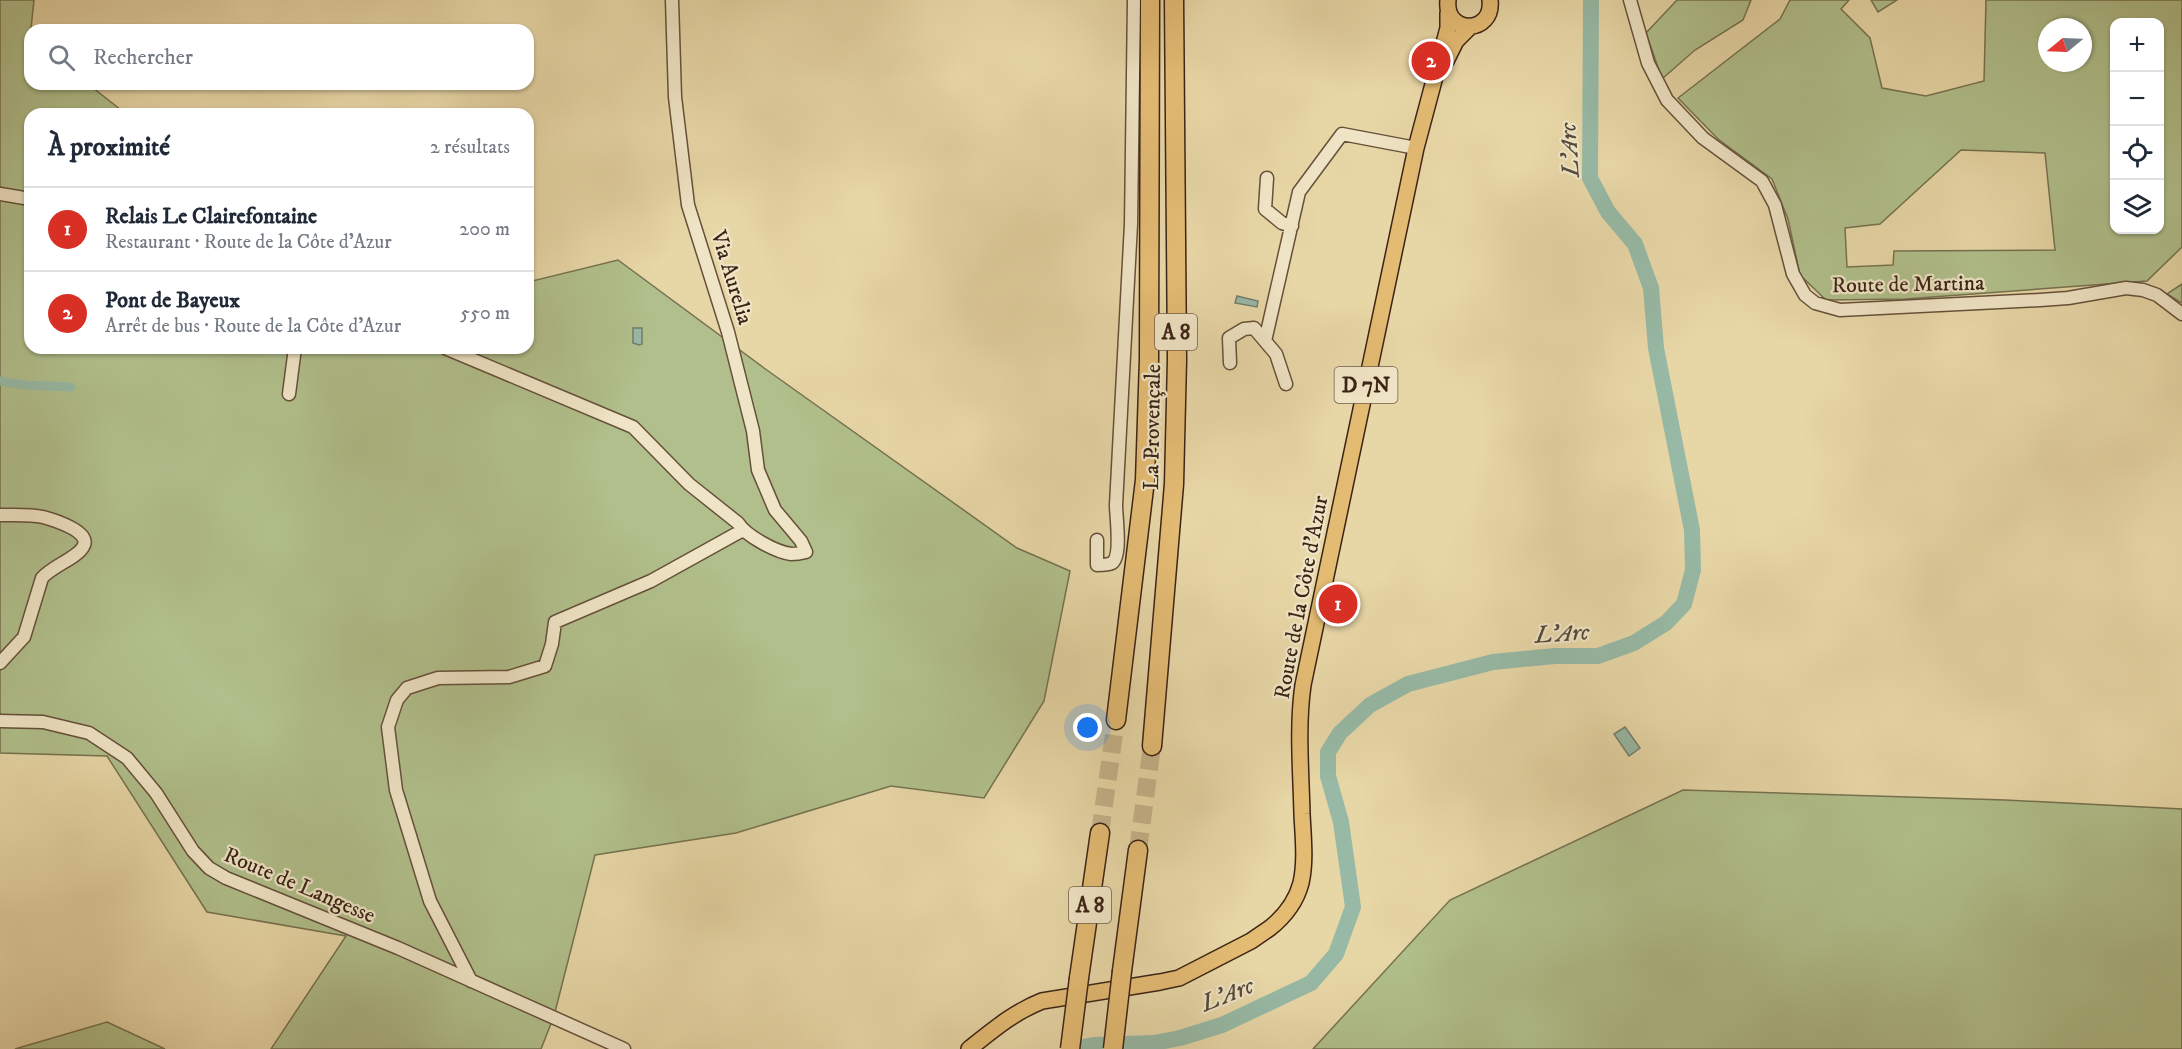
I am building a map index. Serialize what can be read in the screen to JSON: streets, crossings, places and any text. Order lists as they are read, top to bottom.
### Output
{
  "streets": {
    "highway": ["A 8", "La Provençale"],
    "main road": ["D 7N", "Route de la Côte d'Azur"],
    "street": ["Via Aurelia", "Route de Martina", "Route de Langesse"]
  },
  "water": ["L'Arc"],
  "north": "left",
  "page": {
    "map_buttons": ["+", "−"],
    "search": "Rechercher",
    "pins": ["2", "1"],
    "heading": ["À proximité", "2 résultats"],
    "list": [
      {
        "mark": "1",
        "name": "Relais Le Clairefontaine",
        "note": "Restaurant · Route de la Côte d'Azur",
        "value": "200 m"
      },
      {
        "mark": "2",
        "name": "Pont de Bayeux",
        "note": "Arrêt de bus · Route de la Côte d'Azur",
        "value": "550 m"
      }
    ]
  }
}
